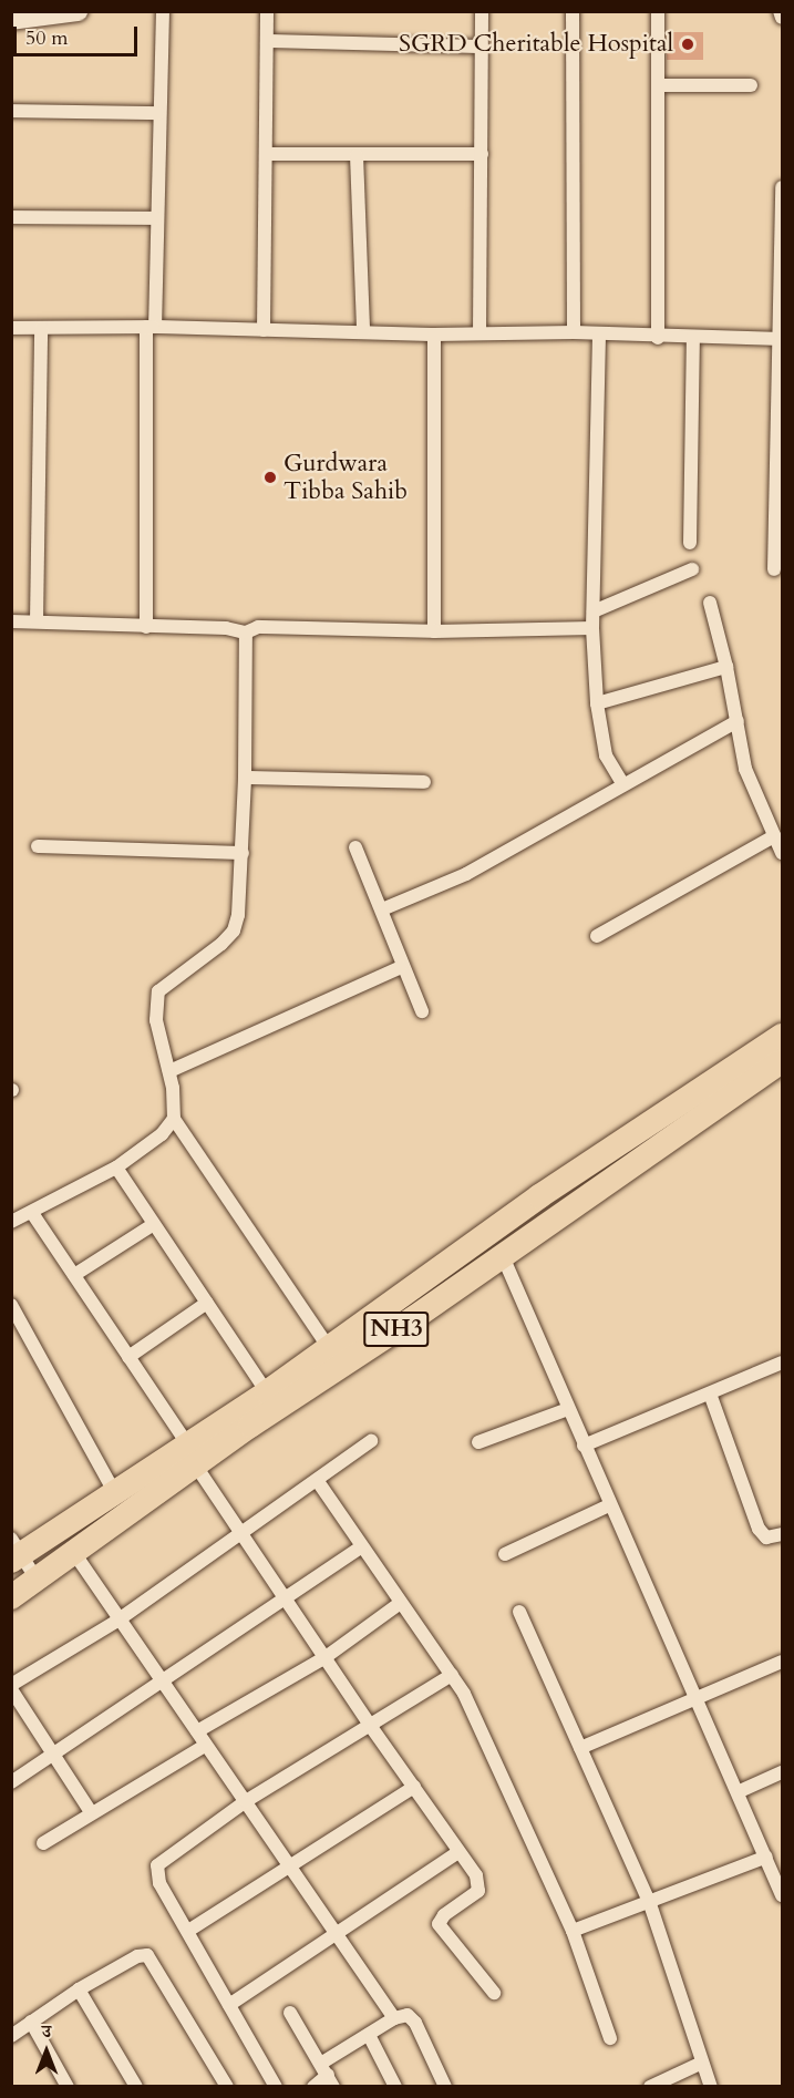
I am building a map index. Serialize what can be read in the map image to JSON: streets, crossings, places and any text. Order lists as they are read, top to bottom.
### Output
{
  "streets": {
    "highway": ["NH3"]
  },
  "places": ["SGRD Cheritable Hospital", "Gurdwara Tibba Sahib"],
  "scale_bar": "50 m",
  "north": "top"
}
